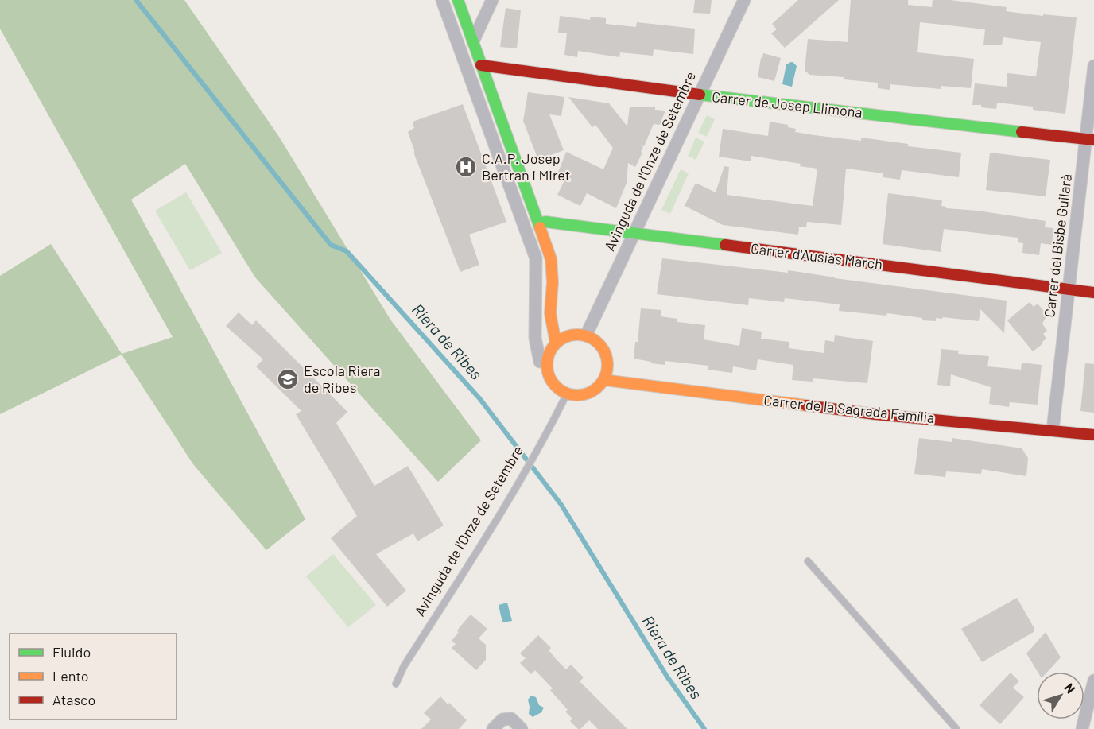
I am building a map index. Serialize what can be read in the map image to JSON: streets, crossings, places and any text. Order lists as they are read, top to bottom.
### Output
{
  "streets": {
    "street": [
      "Carrer de Josep Llimona",
      "Avinguda de l'Onze de Setembre",
      "Carrer del Bisbe Guilarà",
      "Carrer d'Ausiàs March",
      "Carrer de la Sagrada Família"
    ]
  },
  "crossings": [
    ["Carrer de Josep Llimona", "Avinguda de l'Onze de Setembre"],
    ["Carrer de Josep Llimona", "Carrer del Bisbe Guilarà"],
    ["Avinguda de l'Onze de Setembre", "Carrer d'Ausiàs March"],
    ["Avinguda de l'Onze de Setembre", "Carrer de la Sagrada Família"],
    ["Carrer del Bisbe Guilarà", "Carrer d'Ausiàs March"],
    ["Carrer del Bisbe Guilarà", "Carrer de la Sagrada Família"]
  ],
  "water": ["Riera de Ribes"],
  "places": {
    "hospital": ["C.A.P. Josep Bertran i Miret"],
    "school or university": ["Escola Riera de Ribes"]
  },
  "legend": ["Fluido", "Lento", "Atasco"],
  "north": "top right"
}
